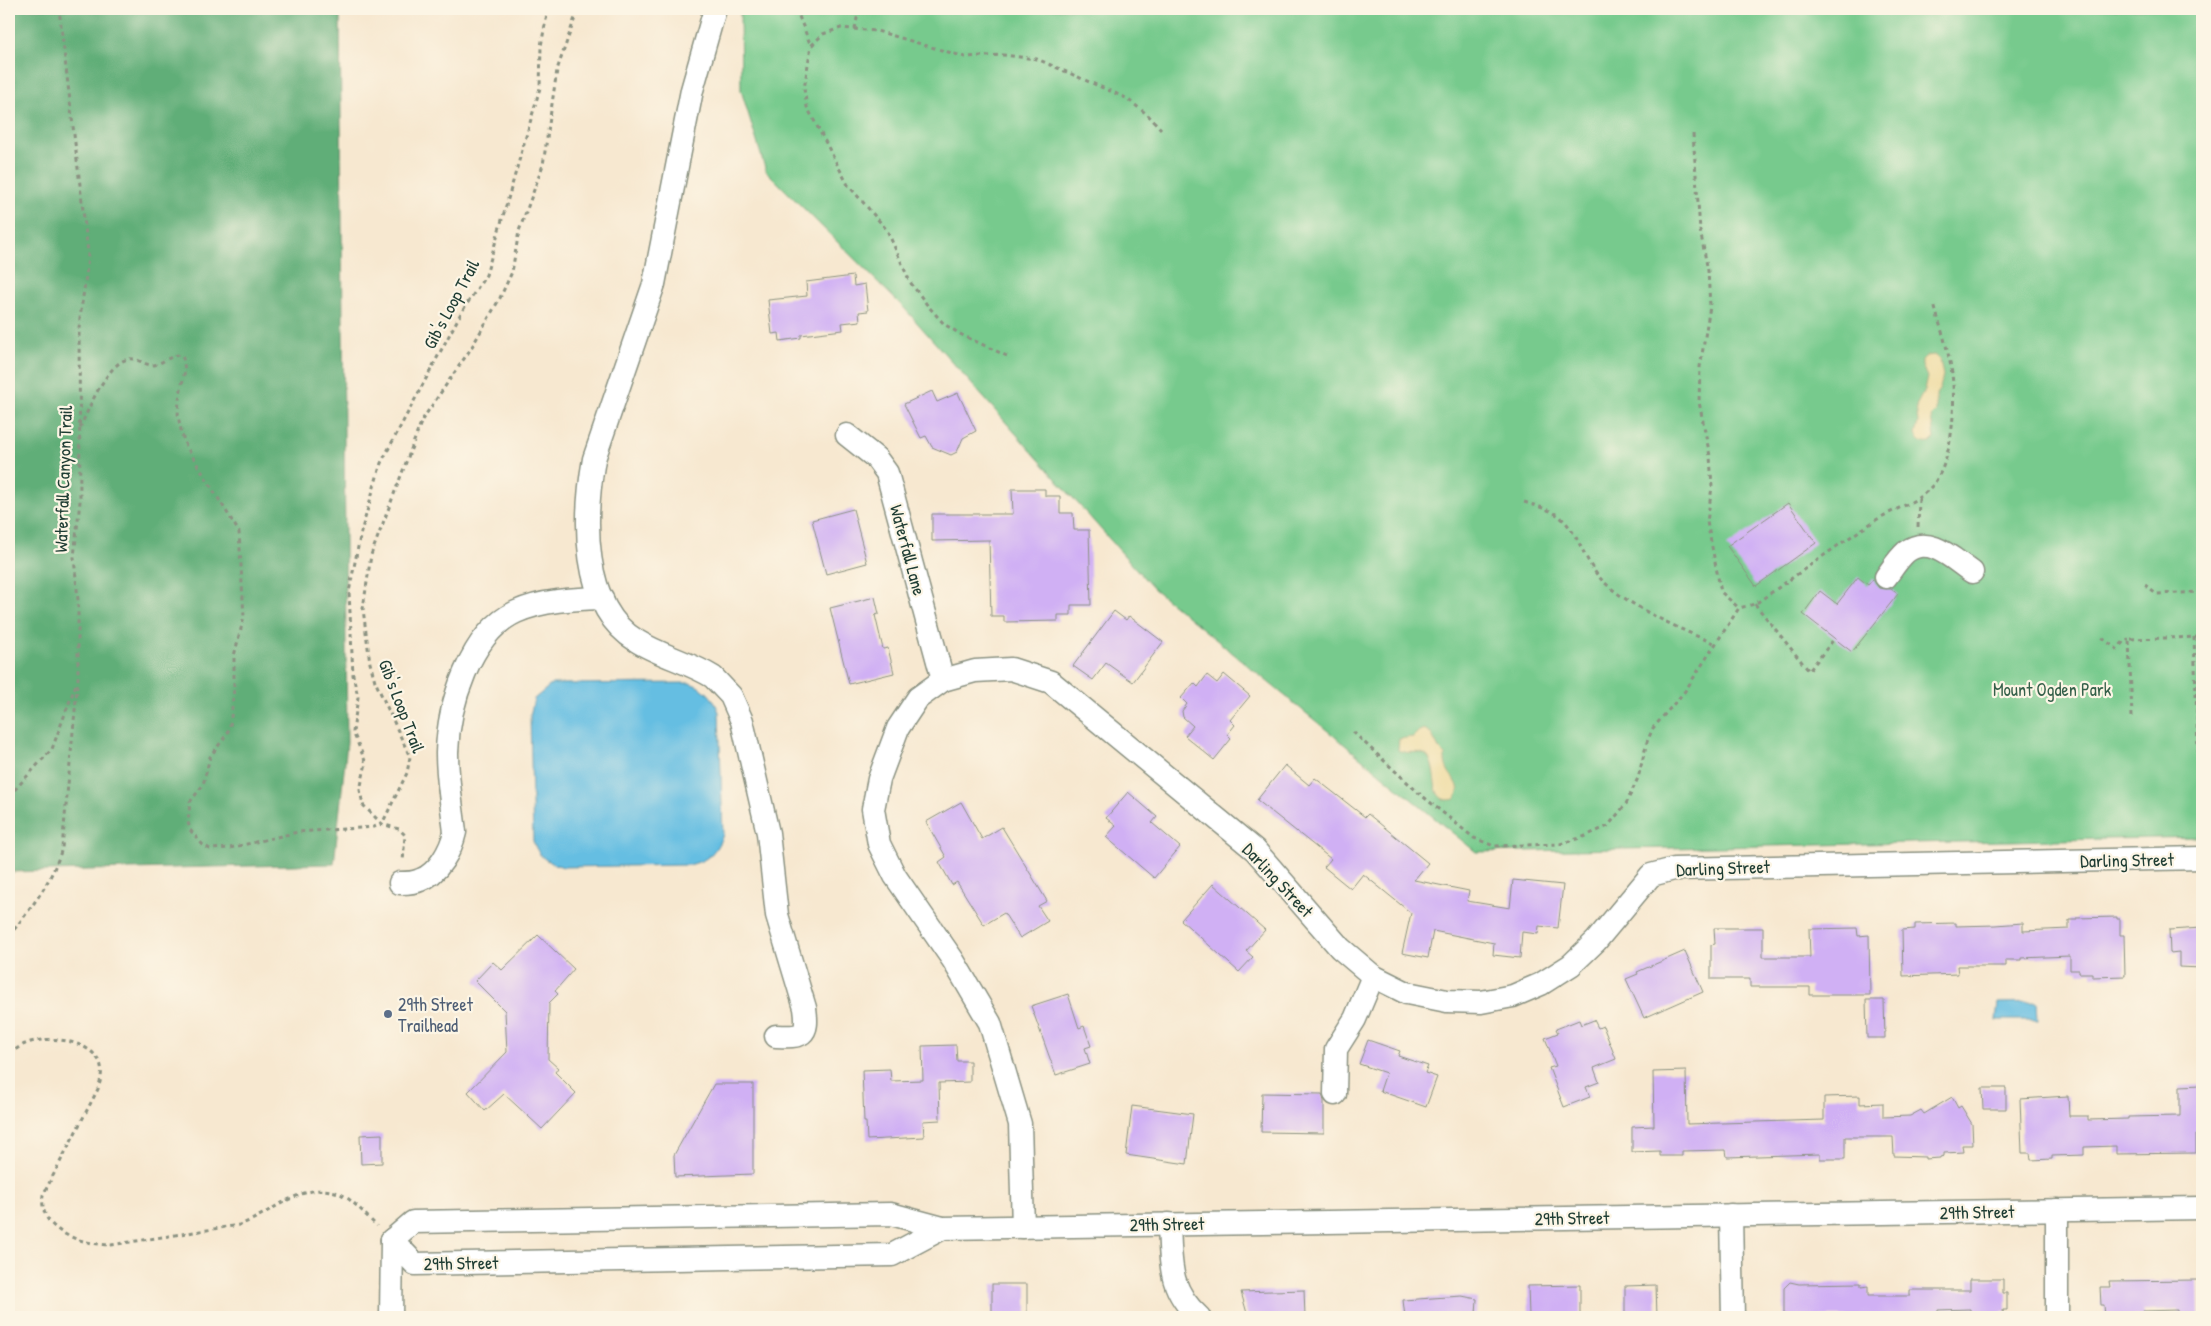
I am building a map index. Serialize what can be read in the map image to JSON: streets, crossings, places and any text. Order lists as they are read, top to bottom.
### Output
{
  "streets": {
    "street": ["Waterfall Lane", "Darling Street", "29th Street"],
    "path": ["Gib's Loop Trail", "Waterfall Canyon Trail"]
  },
  "crossings": [
    ["Waterfall Lane", "Darling Street"],
    ["Darling Street", "29th Street"]
  ],
  "parks": ["Mount Ogden Park"],
  "places": ["29th Street Trailhead"]
}
